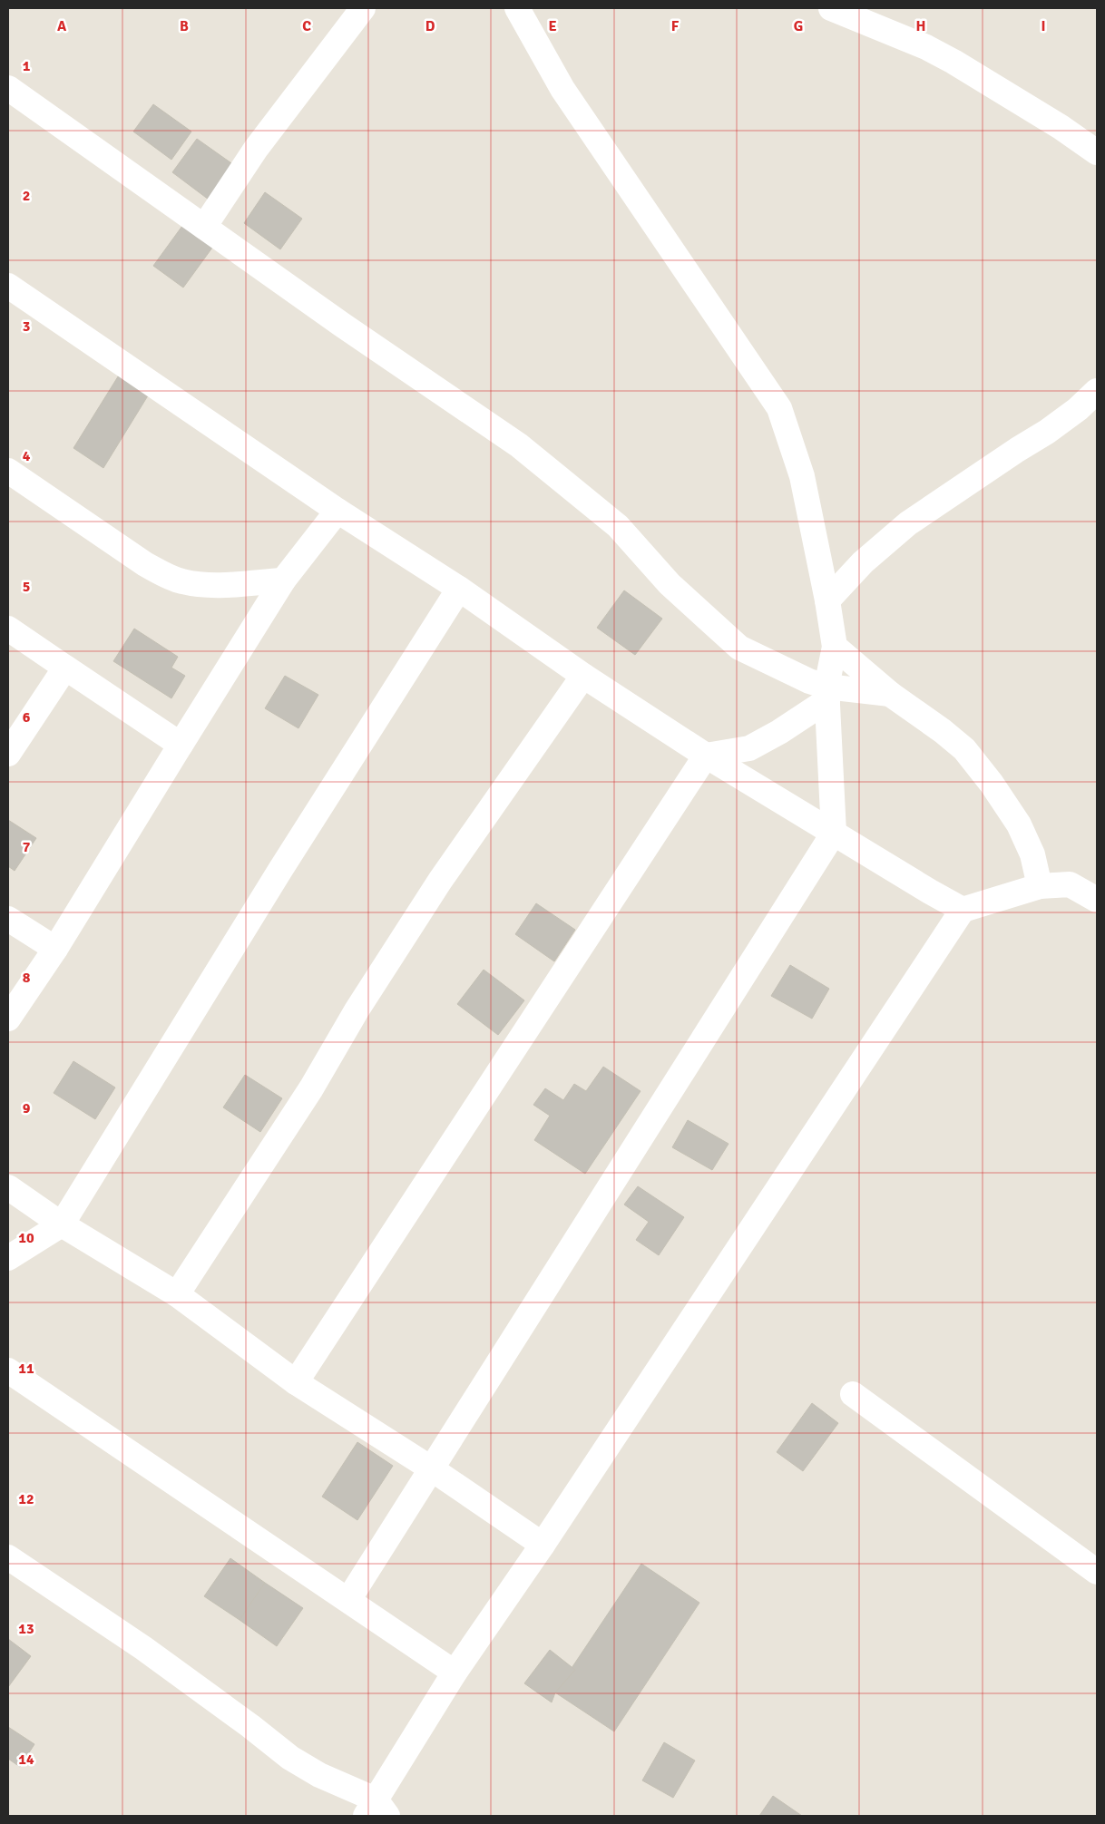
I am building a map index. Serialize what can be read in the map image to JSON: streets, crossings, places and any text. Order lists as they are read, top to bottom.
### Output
{
  "grid": {
    "columns": [
      "A",
      "B",
      "C",
      "D",
      "E",
      "F",
      "G",
      "H",
      "I"
    ],
    "rows": [
      "1",
      "2",
      "3",
      "4",
      "5",
      "6",
      "7",
      "8",
      "9",
      "10",
      "11",
      "12",
      "13",
      "14"
    ]
  }
}
